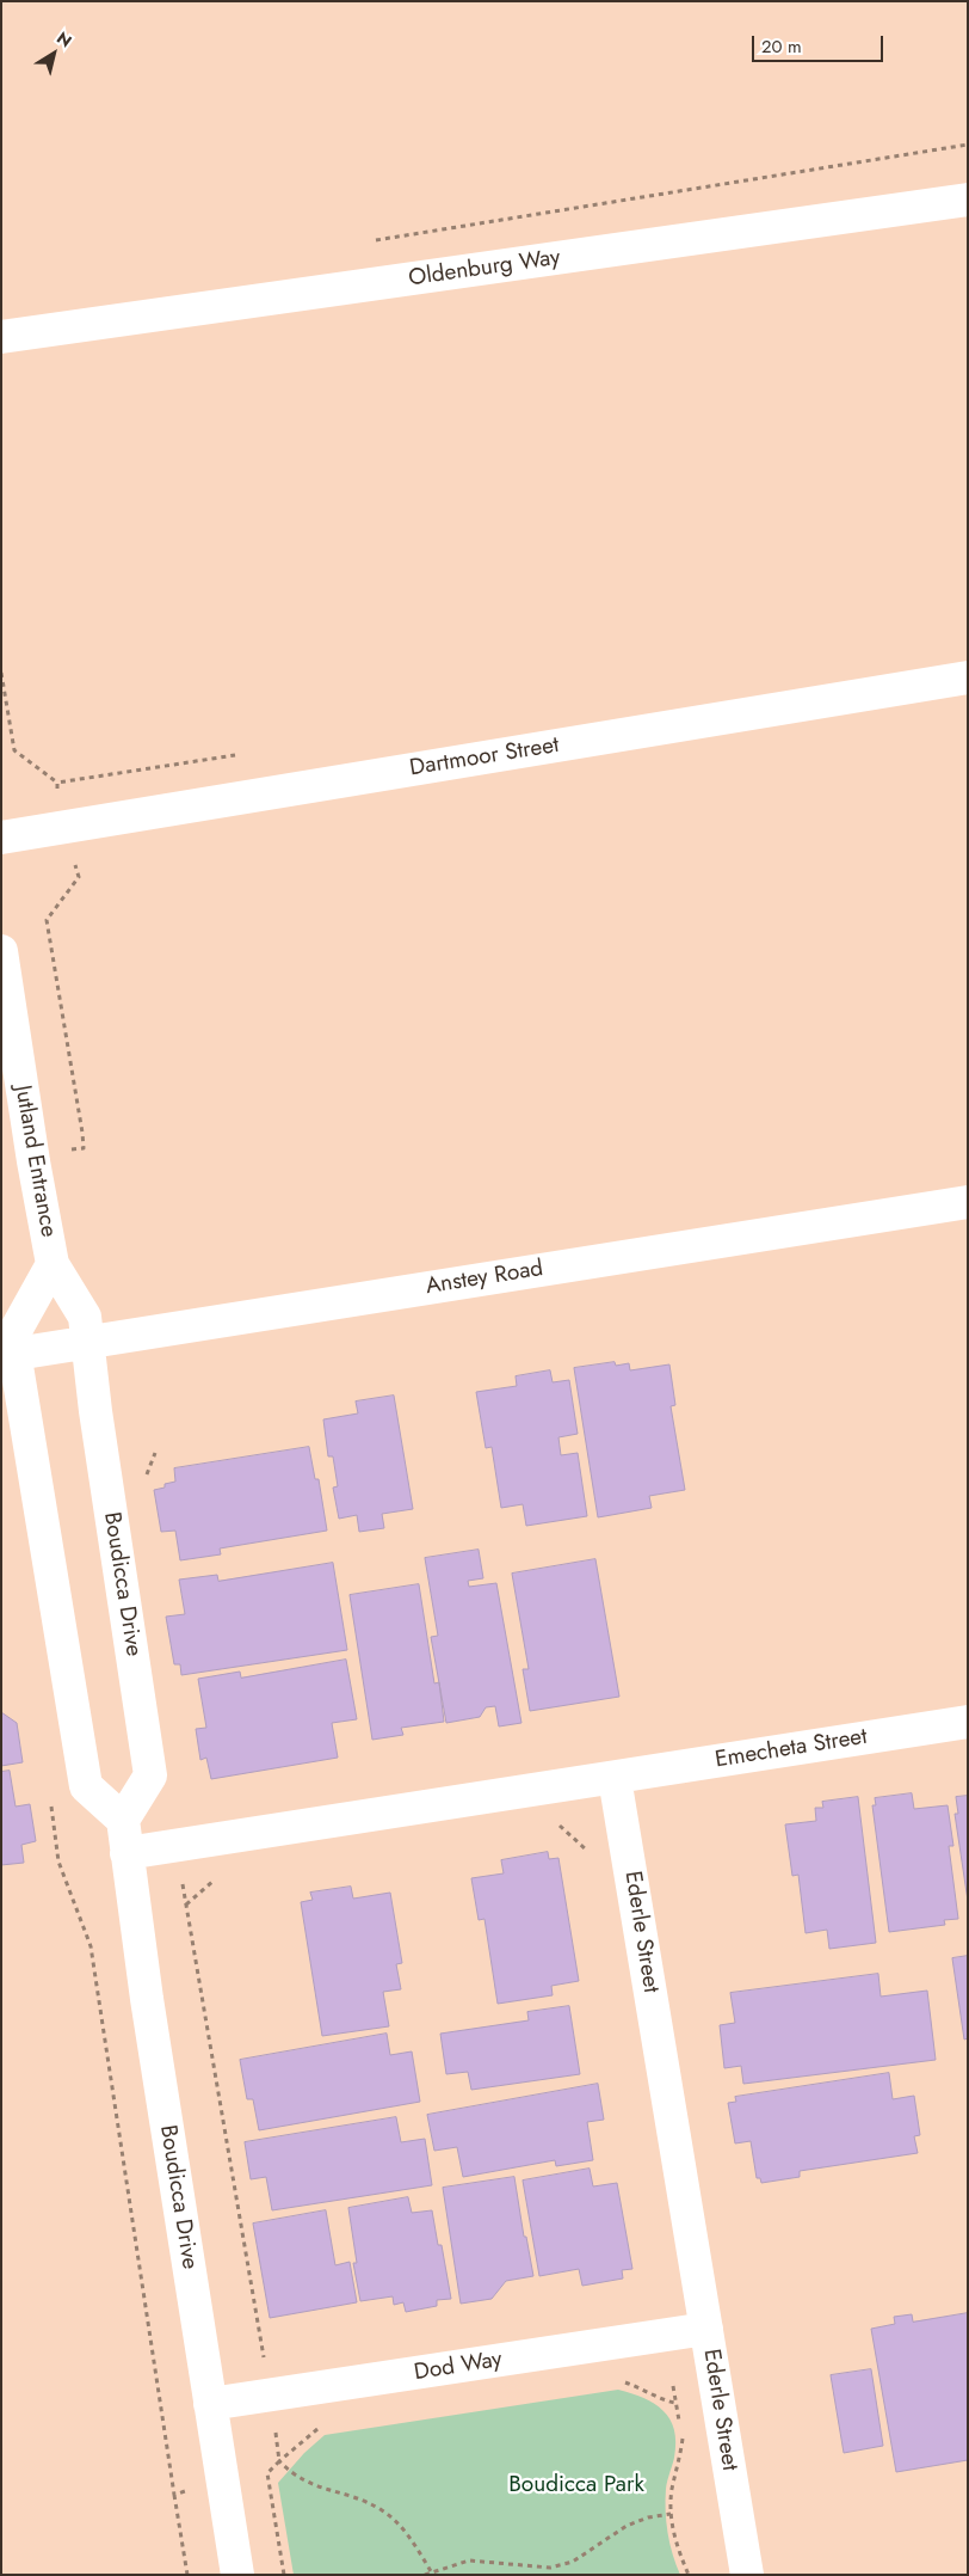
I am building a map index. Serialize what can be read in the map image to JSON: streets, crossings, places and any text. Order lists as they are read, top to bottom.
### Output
{
  "streets": {
    "street": [
      "Oldenburg Way",
      "Dartmoor Street",
      "Jutland Entrance",
      "Anstey Road",
      "Boudicca Drive",
      "Emecheta Street",
      "Ederle Street",
      "Dod Way"
    ]
  },
  "crossings": [
    ["Jutland Entrance", "Anstey Road"],
    ["Jutland Entrance", "Boudicca Drive"],
    ["Anstey Road", "Boudicca Drive"],
    ["Boudicca Drive", "Dod Way"],
    ["Emecheta Street", "Ederle Street"],
    ["Ederle Street", "Dod Way"]
  ],
  "parks": ["Boudicca Park"],
  "scale_bar": "20 m",
  "north": "top right"
}
